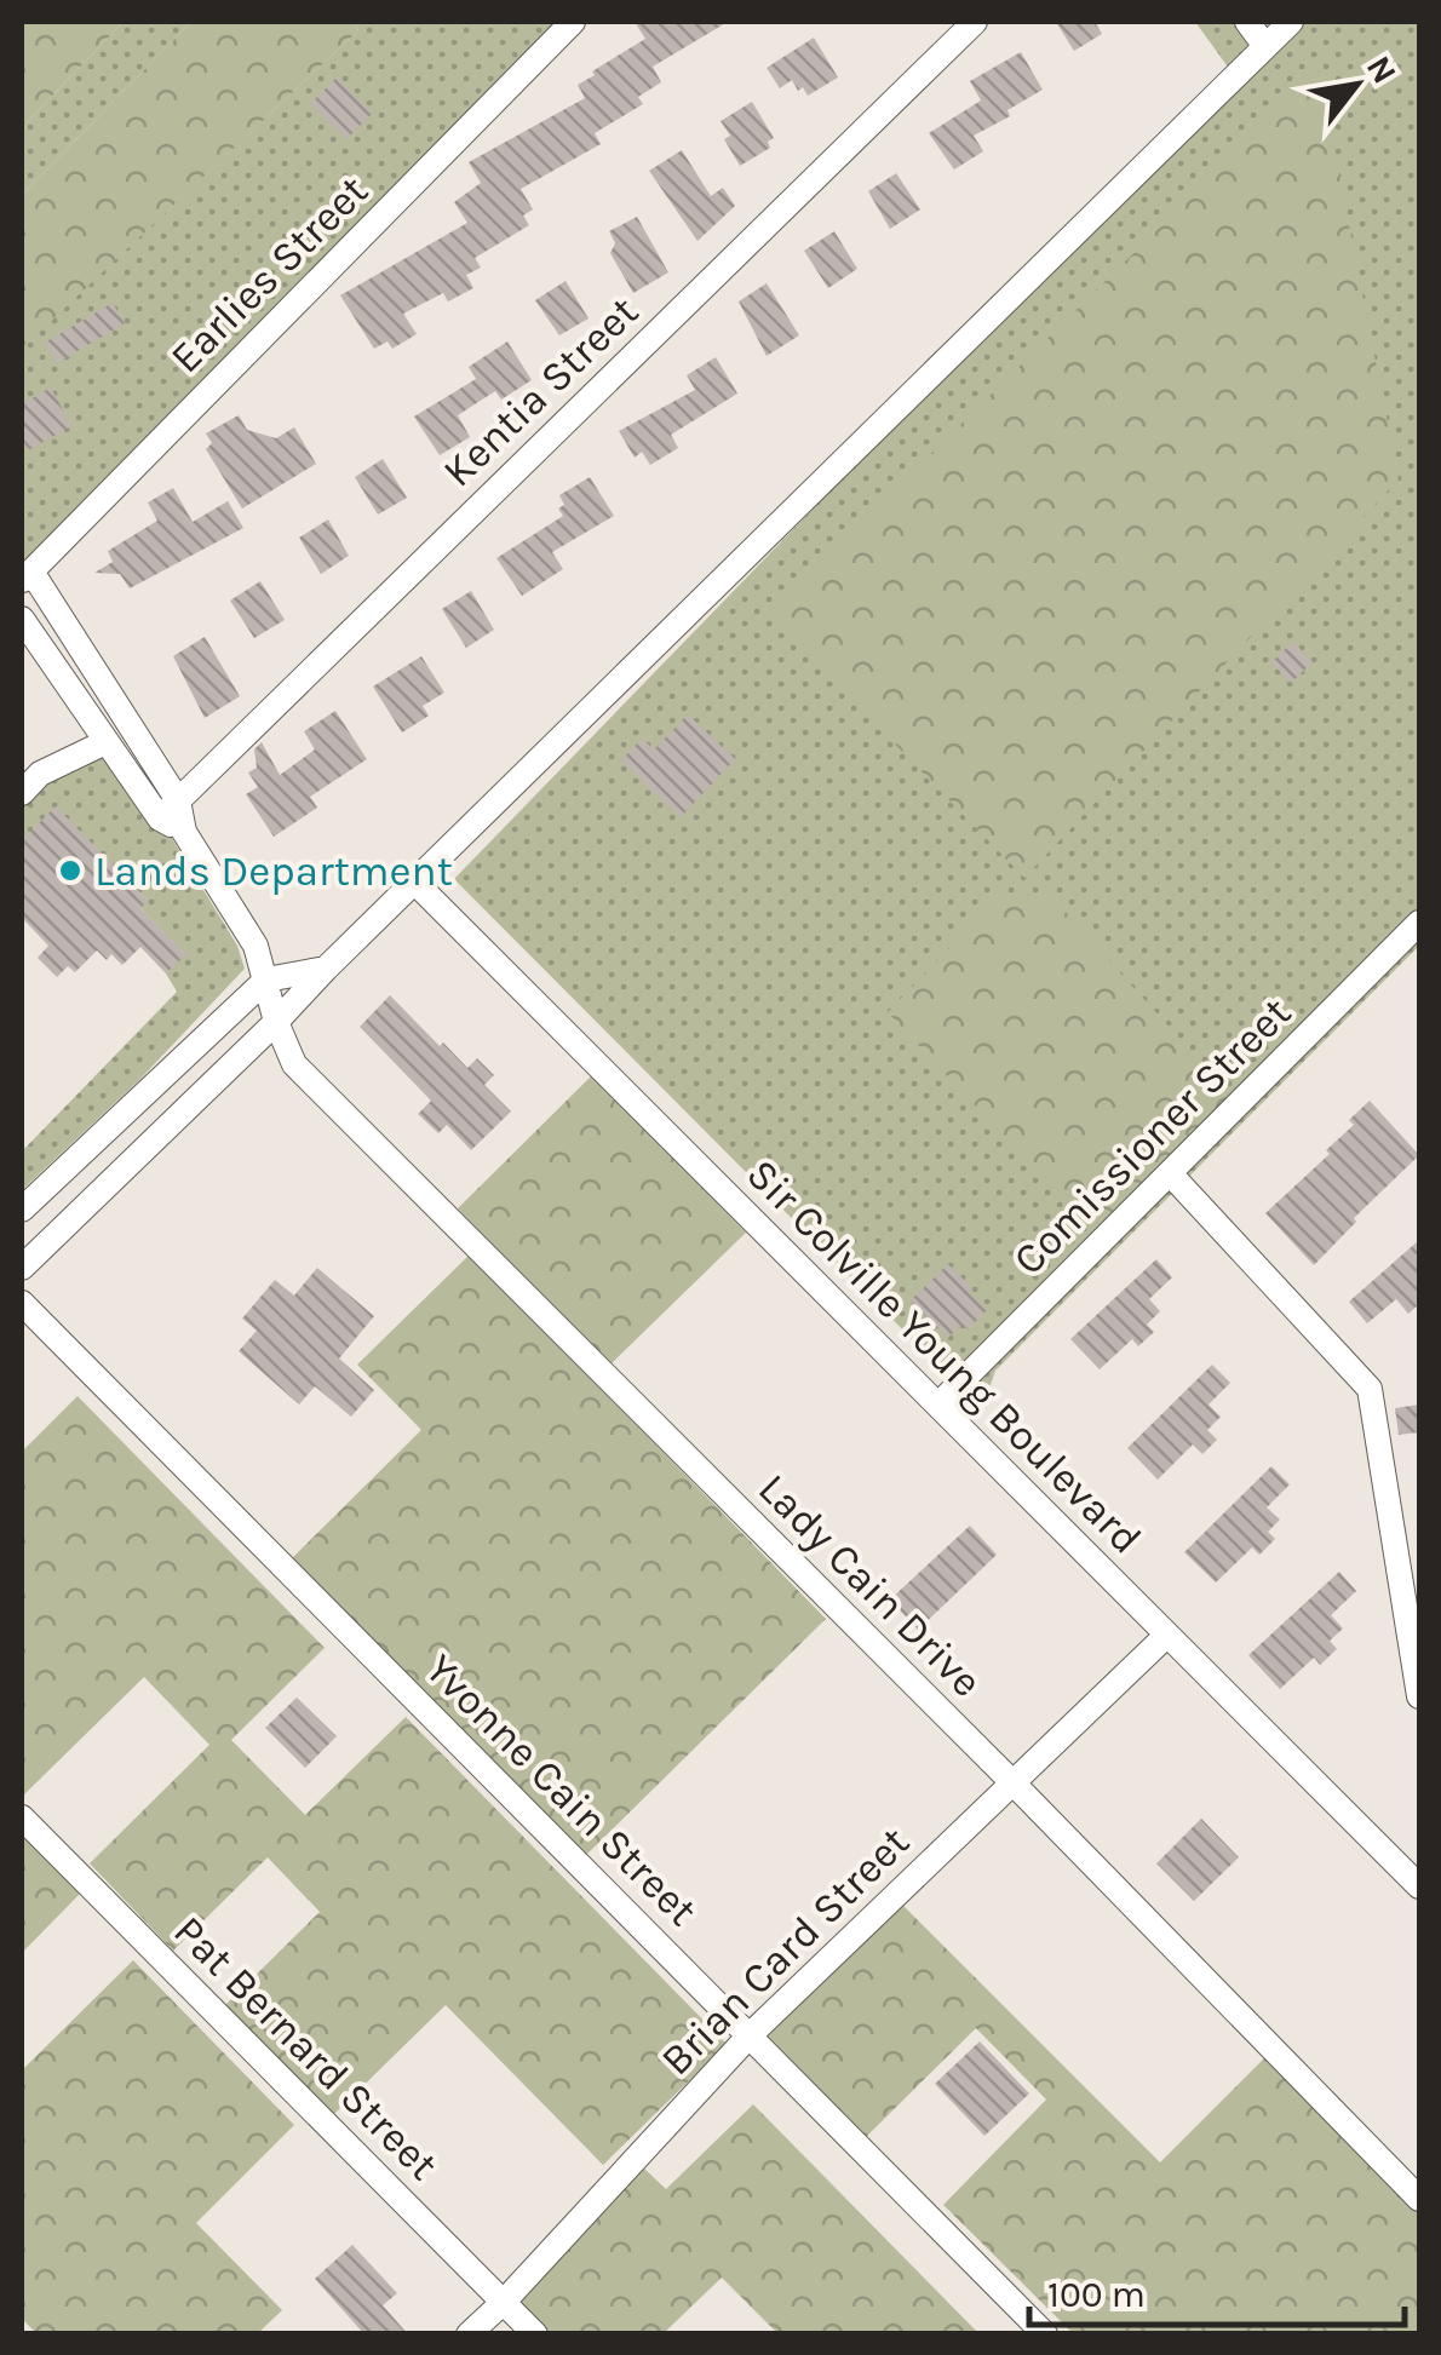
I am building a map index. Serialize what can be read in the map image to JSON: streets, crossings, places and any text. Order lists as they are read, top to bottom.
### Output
{
  "streets": {
    "street": [
      "Earlies Street",
      "Kentia Street",
      "Comissioner Street",
      "Sir Colville Young Boulevard",
      "Lady Cain Drive",
      "Yvonne Cain Street",
      "Brian Card Street",
      "Pat Bernard Street"
    ]
  },
  "crossings": [
    ["Kentia Street", "Lady Cain Drive"],
    ["Comissioner Street", "Sir Colville Young Boulevard"],
    ["Sir Colville Young Boulevard", "Brian Card Street"],
    ["Lady Cain Drive", "Brian Card Street"],
    ["Yvonne Cain Street", "Brian Card Street"],
    ["Brian Card Street", "Pat Bernard Street"]
  ],
  "places": ["Lands Department"],
  "scale_bar": "100 m",
  "north": "top right"
}
